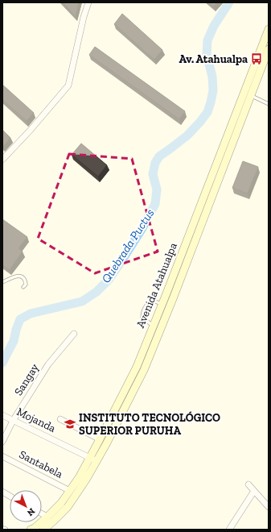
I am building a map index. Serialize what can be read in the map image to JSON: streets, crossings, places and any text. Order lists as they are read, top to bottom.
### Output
{
  "streets": {
    "main road": ["Avenida Atahualpa"],
    "street": ["Sangay", "Mojanda", "Santabela"]
  },
  "crossings": [
    ["Avenida Atahualpa", "Mojanda"],
    ["Avenida Atahualpa", "Santabela"],
    ["Sangay", "Mojanda"]
  ],
  "water": ["Quebrada Puctus"],
  "places": {
    "bus stop": ["Av. Atahualpa"],
    "school or university": ["INSTITUTO TECNOLÓGICO SUPERIOR PURUHA"]
  },
  "north": "bottom right"
}
